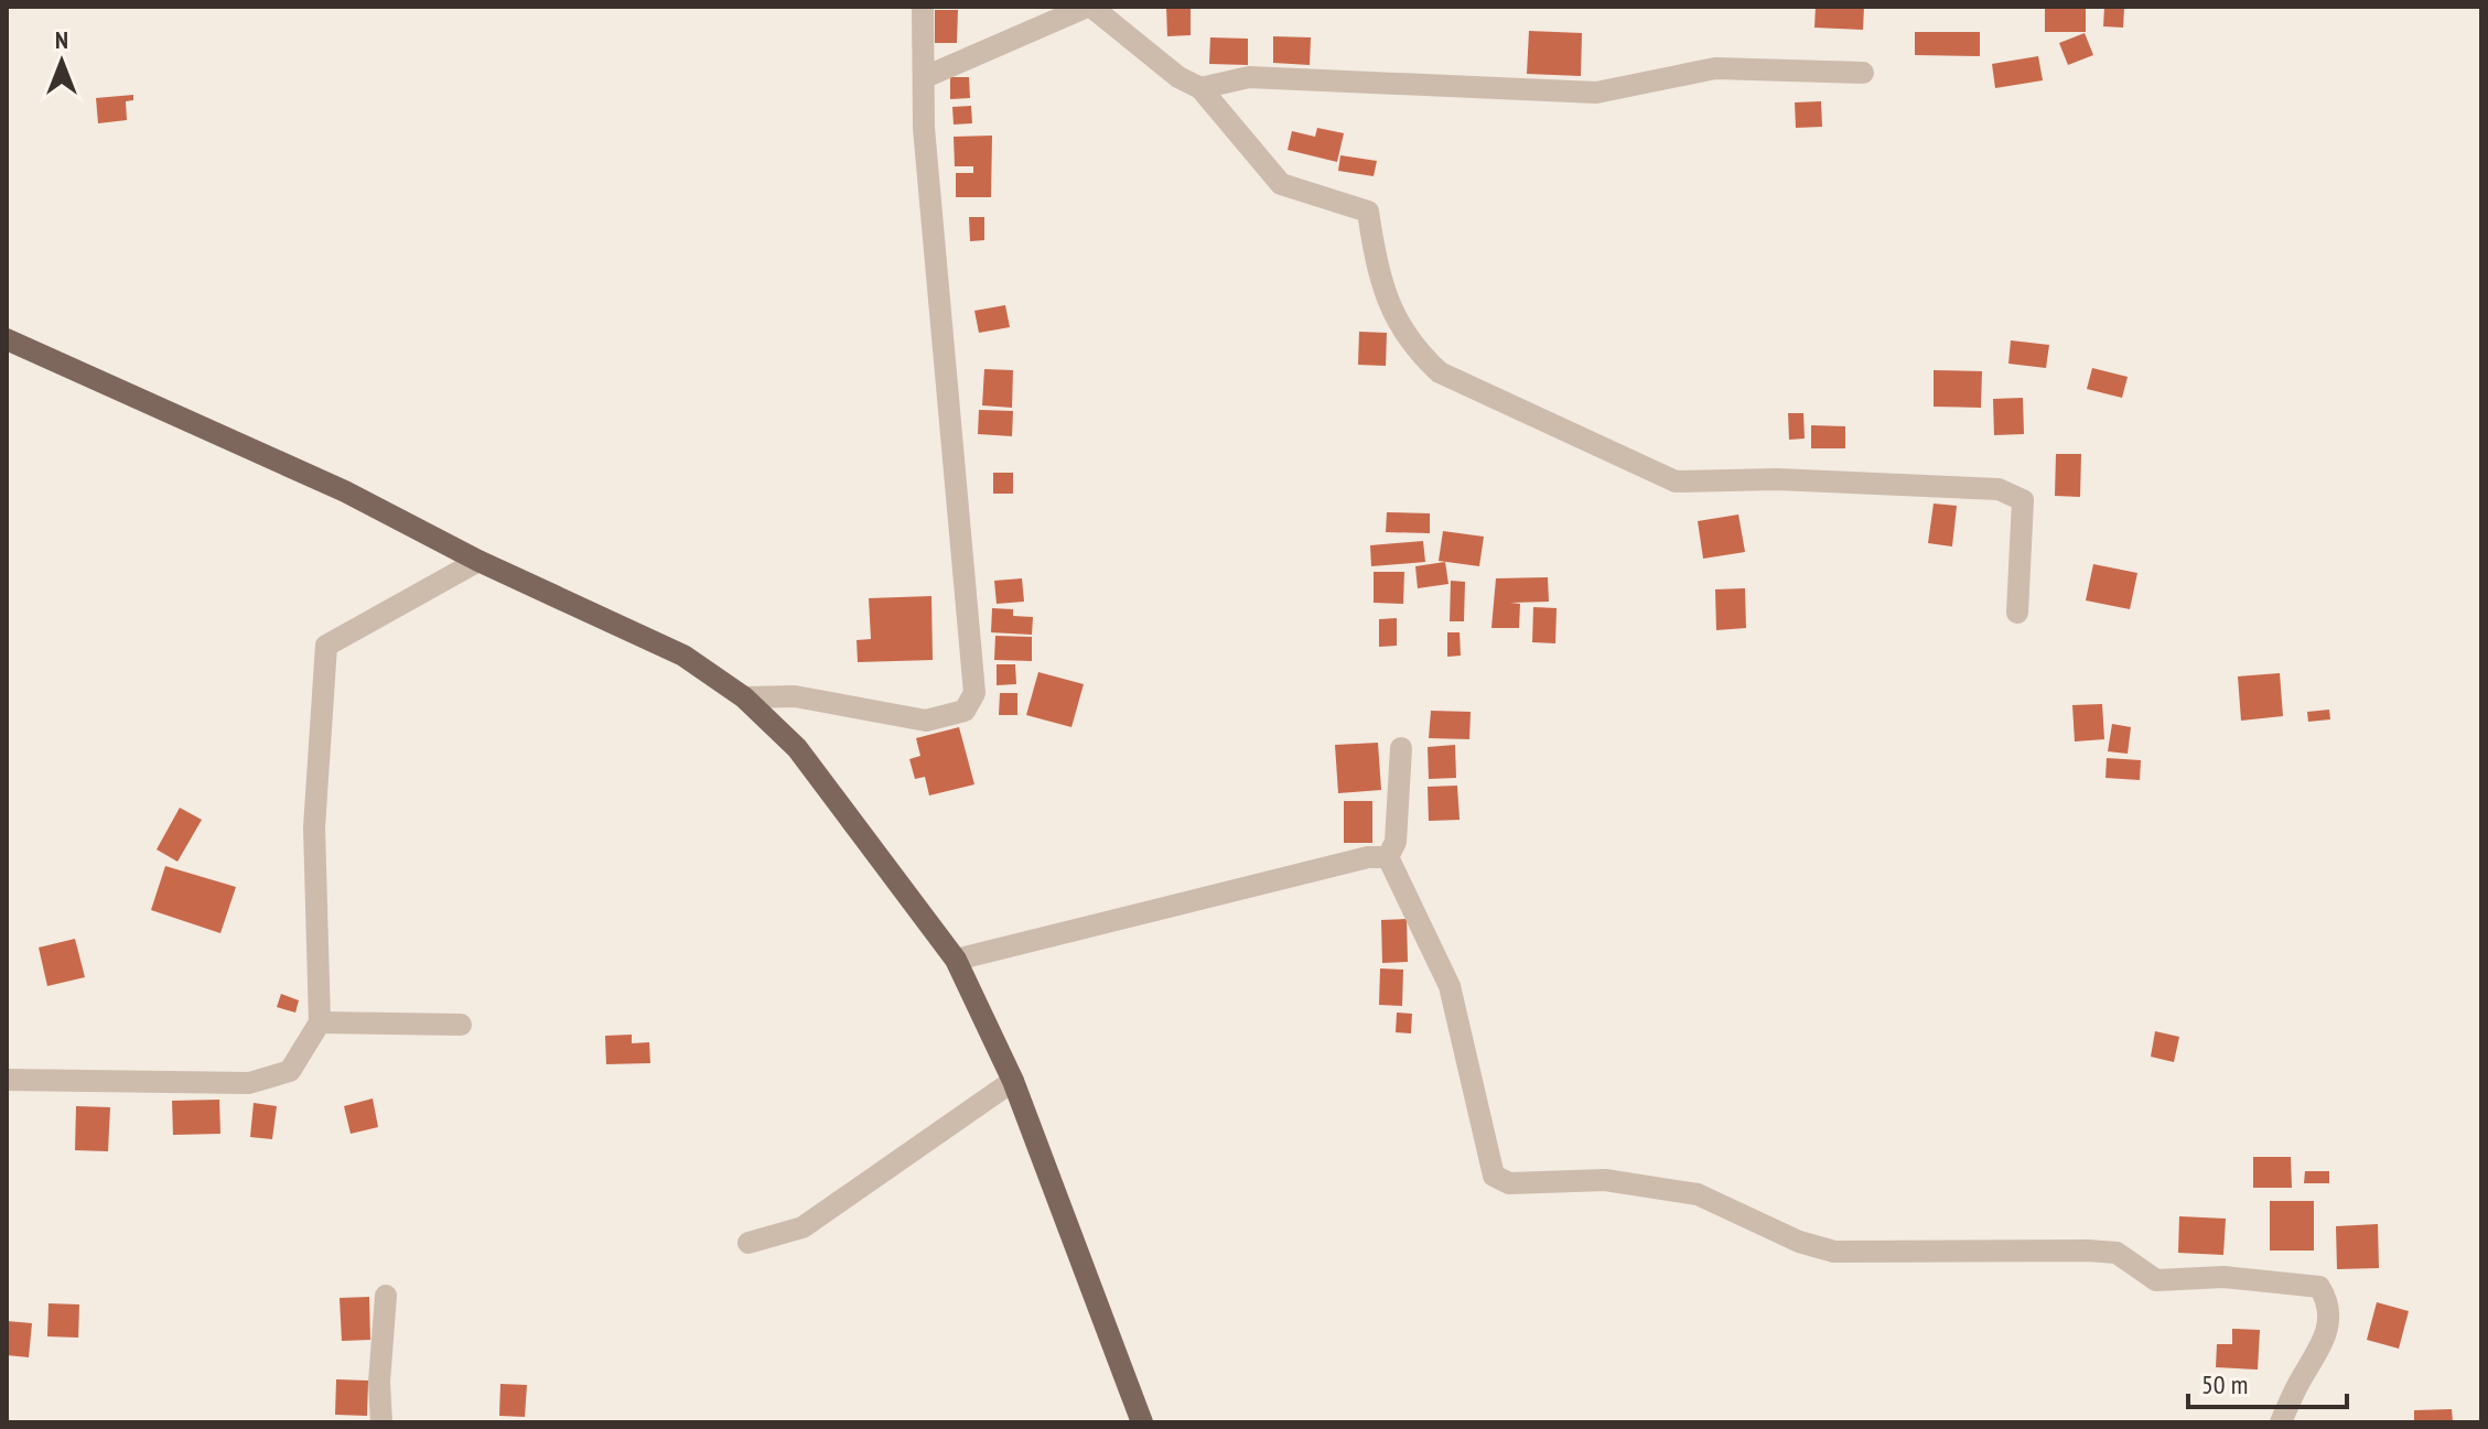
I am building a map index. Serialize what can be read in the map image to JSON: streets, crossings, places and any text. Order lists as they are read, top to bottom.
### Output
{
  "scale_bar": "50 m",
  "north": "top"
}
